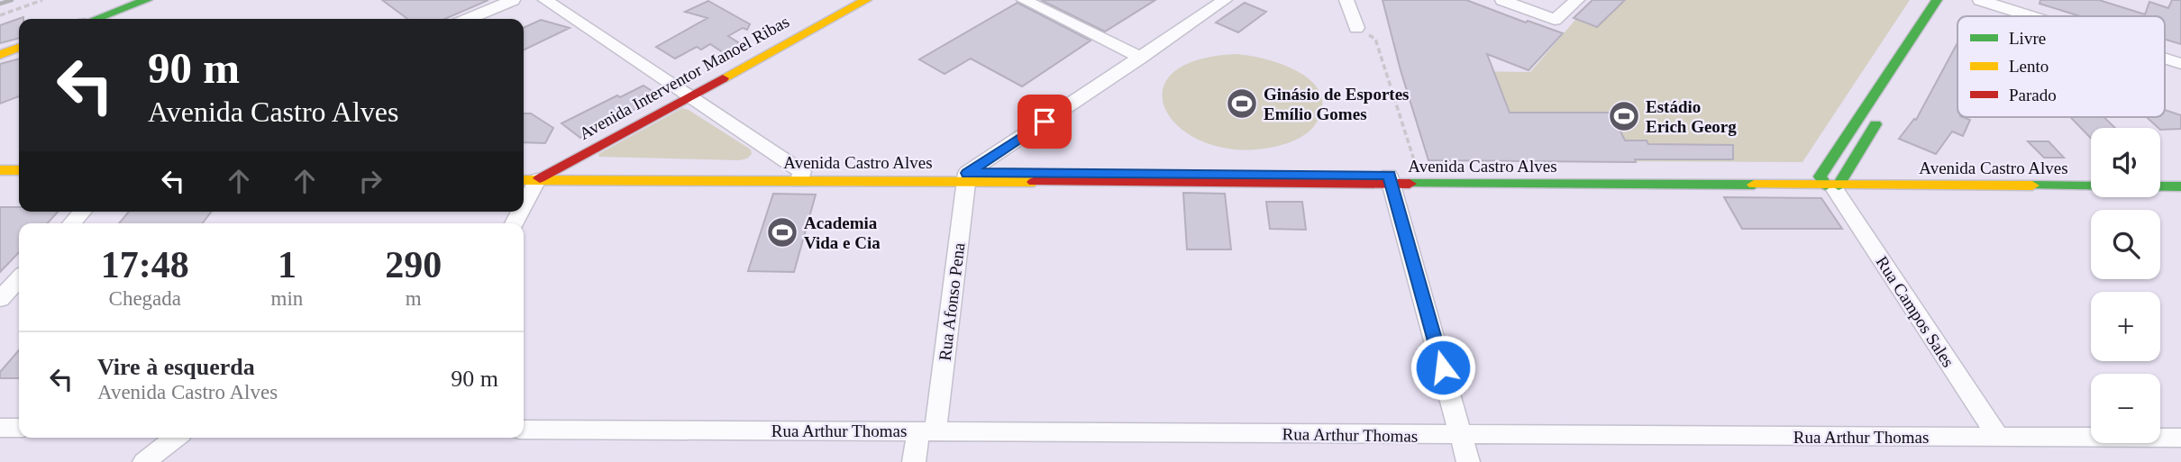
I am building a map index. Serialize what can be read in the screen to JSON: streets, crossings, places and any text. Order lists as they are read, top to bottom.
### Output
{
  "streets": {
    "main road": ["Avenida Interventor Manoel Ribas", "Avenida Castro Alves"],
    "street": ["Rua Afonso Pena", "Rua Campos Sales", "Rua Arthur Thomas"]
  },
  "crossings": [
    ["Avenida Interventor Manoel Ribas", "Avenida Castro Alves"],
    ["Avenida Castro Alves", "Rua Afonso Pena"],
    ["Avenida Castro Alves", "Rua Campos Sales"],
    ["Rua Afonso Pena", "Rua Arthur Thomas"],
    ["Rua Campos Sales", "Rua Arthur Thomas"]
  ],
  "places": {
    "sports": ["Ginásio de Esportes Emílio Gomes", "Estádio Erich Georg", "Academia Vida e Cia"]
  },
  "legend": ["Livre", "Lento", "Parado"],
  "page": {
    "turn": ["90 m", "Avenida Castro Alves"],
    "map_buttons": ["+", "−"],
    "eta": [
      "17:48",
      "Chegada",
      "1",
      "min",
      "290",
      "m"
    ],
    "list": [
      {
        "name": "Vire à esquerda",
        "note": "Avenida Castro Alves",
        "value": "90 m"
      }
    ]
  }
}
